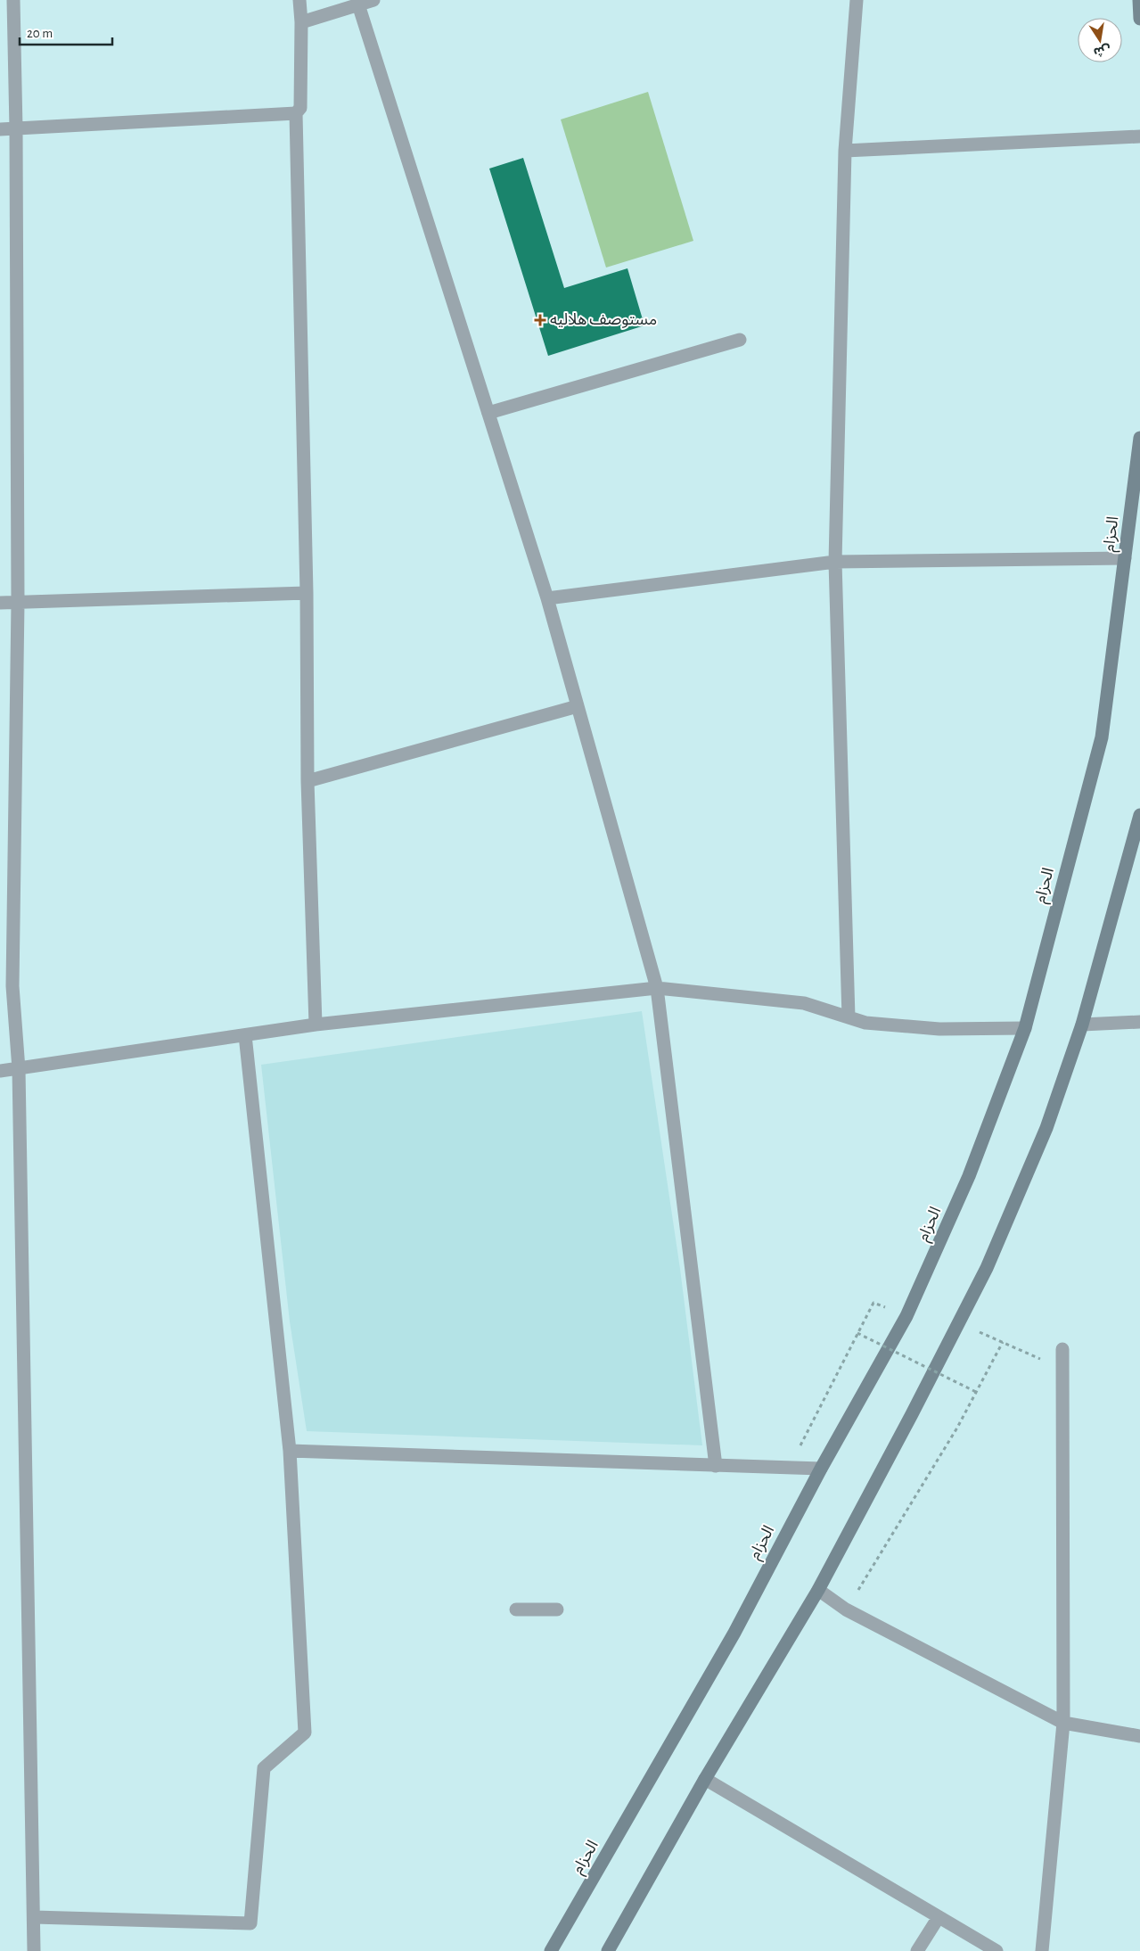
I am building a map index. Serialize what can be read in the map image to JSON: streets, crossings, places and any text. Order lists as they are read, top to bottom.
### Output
{
  "streets": {
    "main road": ["الحزام"]
  },
  "places": {
    "health": ["مستوصف هلاليه"]
  },
  "scale_bar": "20 m",
  "north": "bottom"
}
